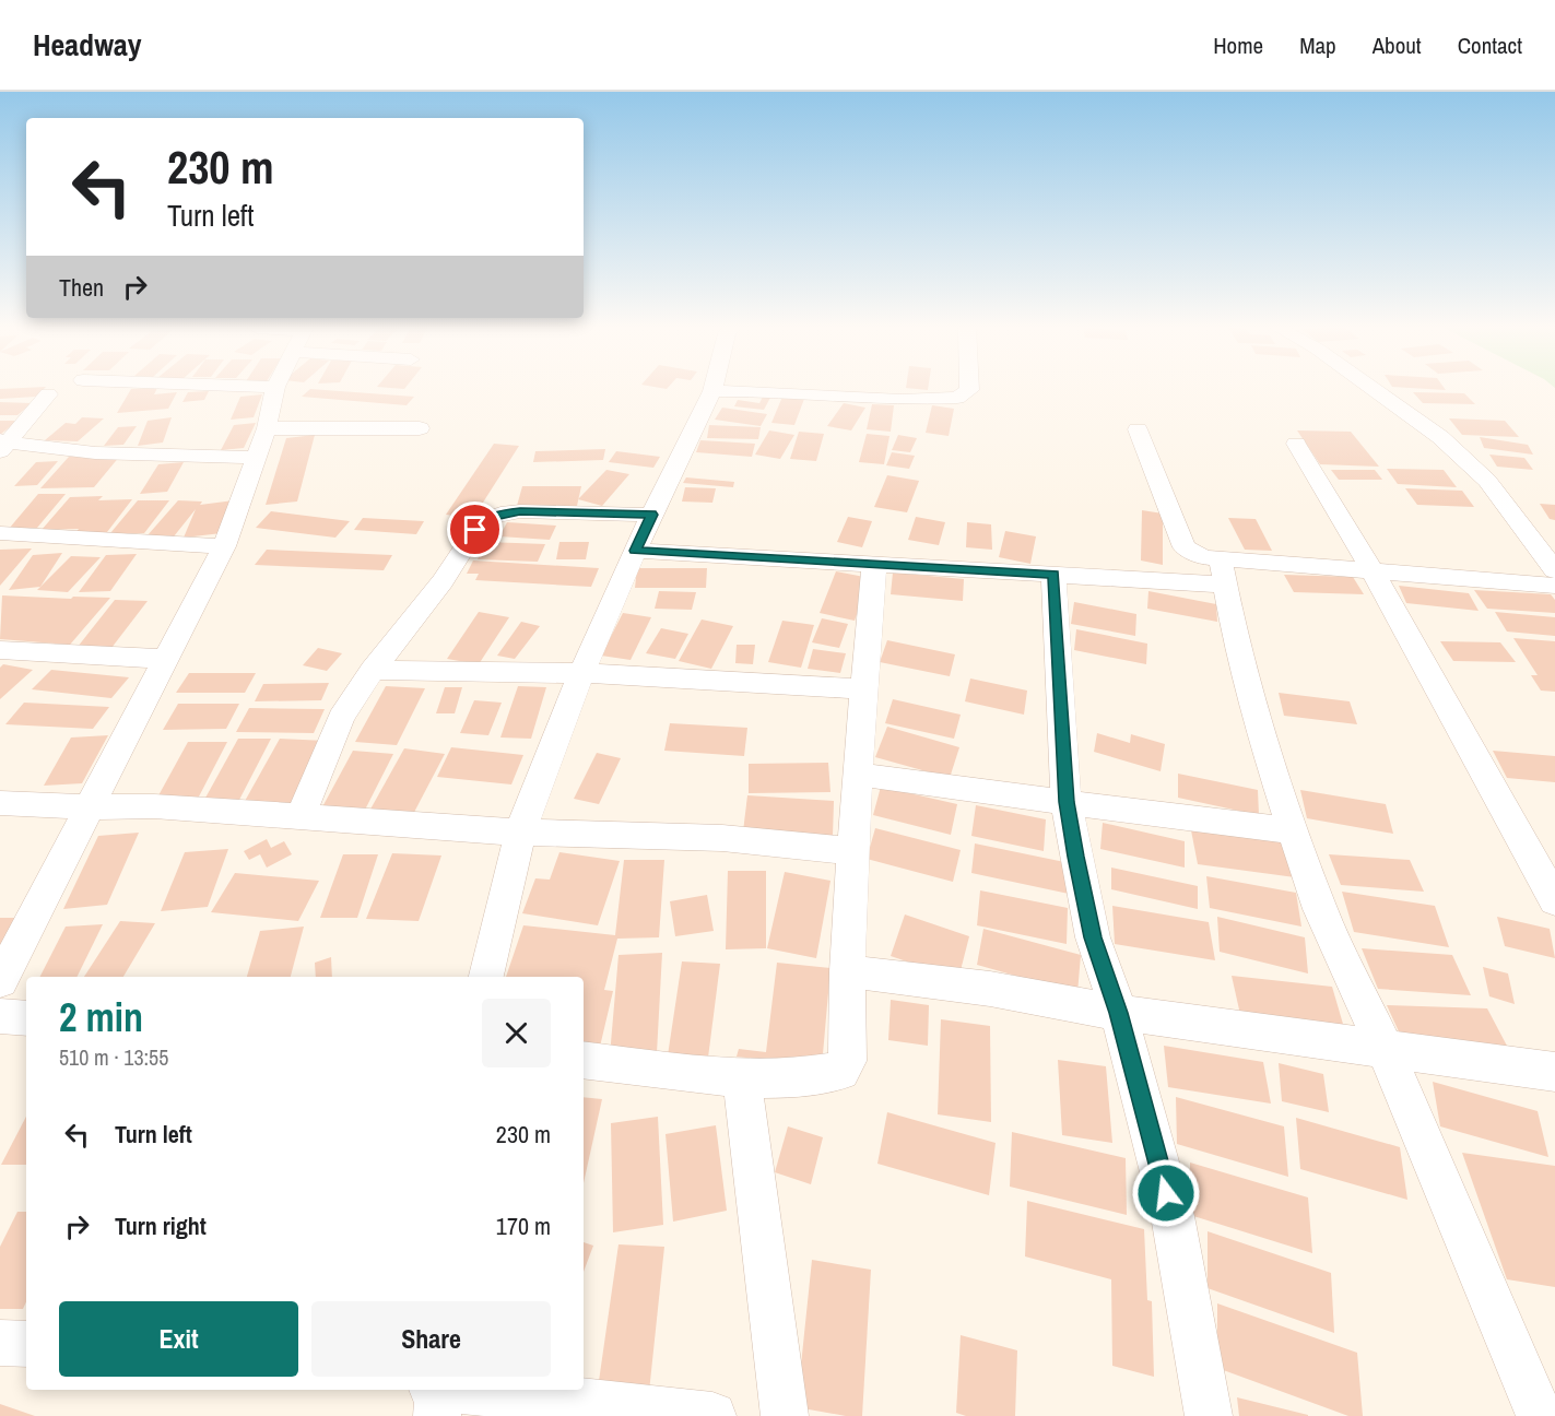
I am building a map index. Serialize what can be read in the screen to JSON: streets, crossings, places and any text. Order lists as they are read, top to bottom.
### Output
{
  "page": {
    "header": "Headway",
    "nav": [
      "Home",
      "Map",
      "About",
      "Contact"
    ],
    "turn": ["230 m", "Turn left"],
    "then": "Then",
    "heading": ["2 min", "510 m · 13:55"],
    "list": [
      {
        "name": "Turn left",
        "value": "230 m"
      },
      {
        "name": "Turn right",
        "value": "170 m"
      }
    ],
    "buttons": ["Exit", "Share"]
  }
}
